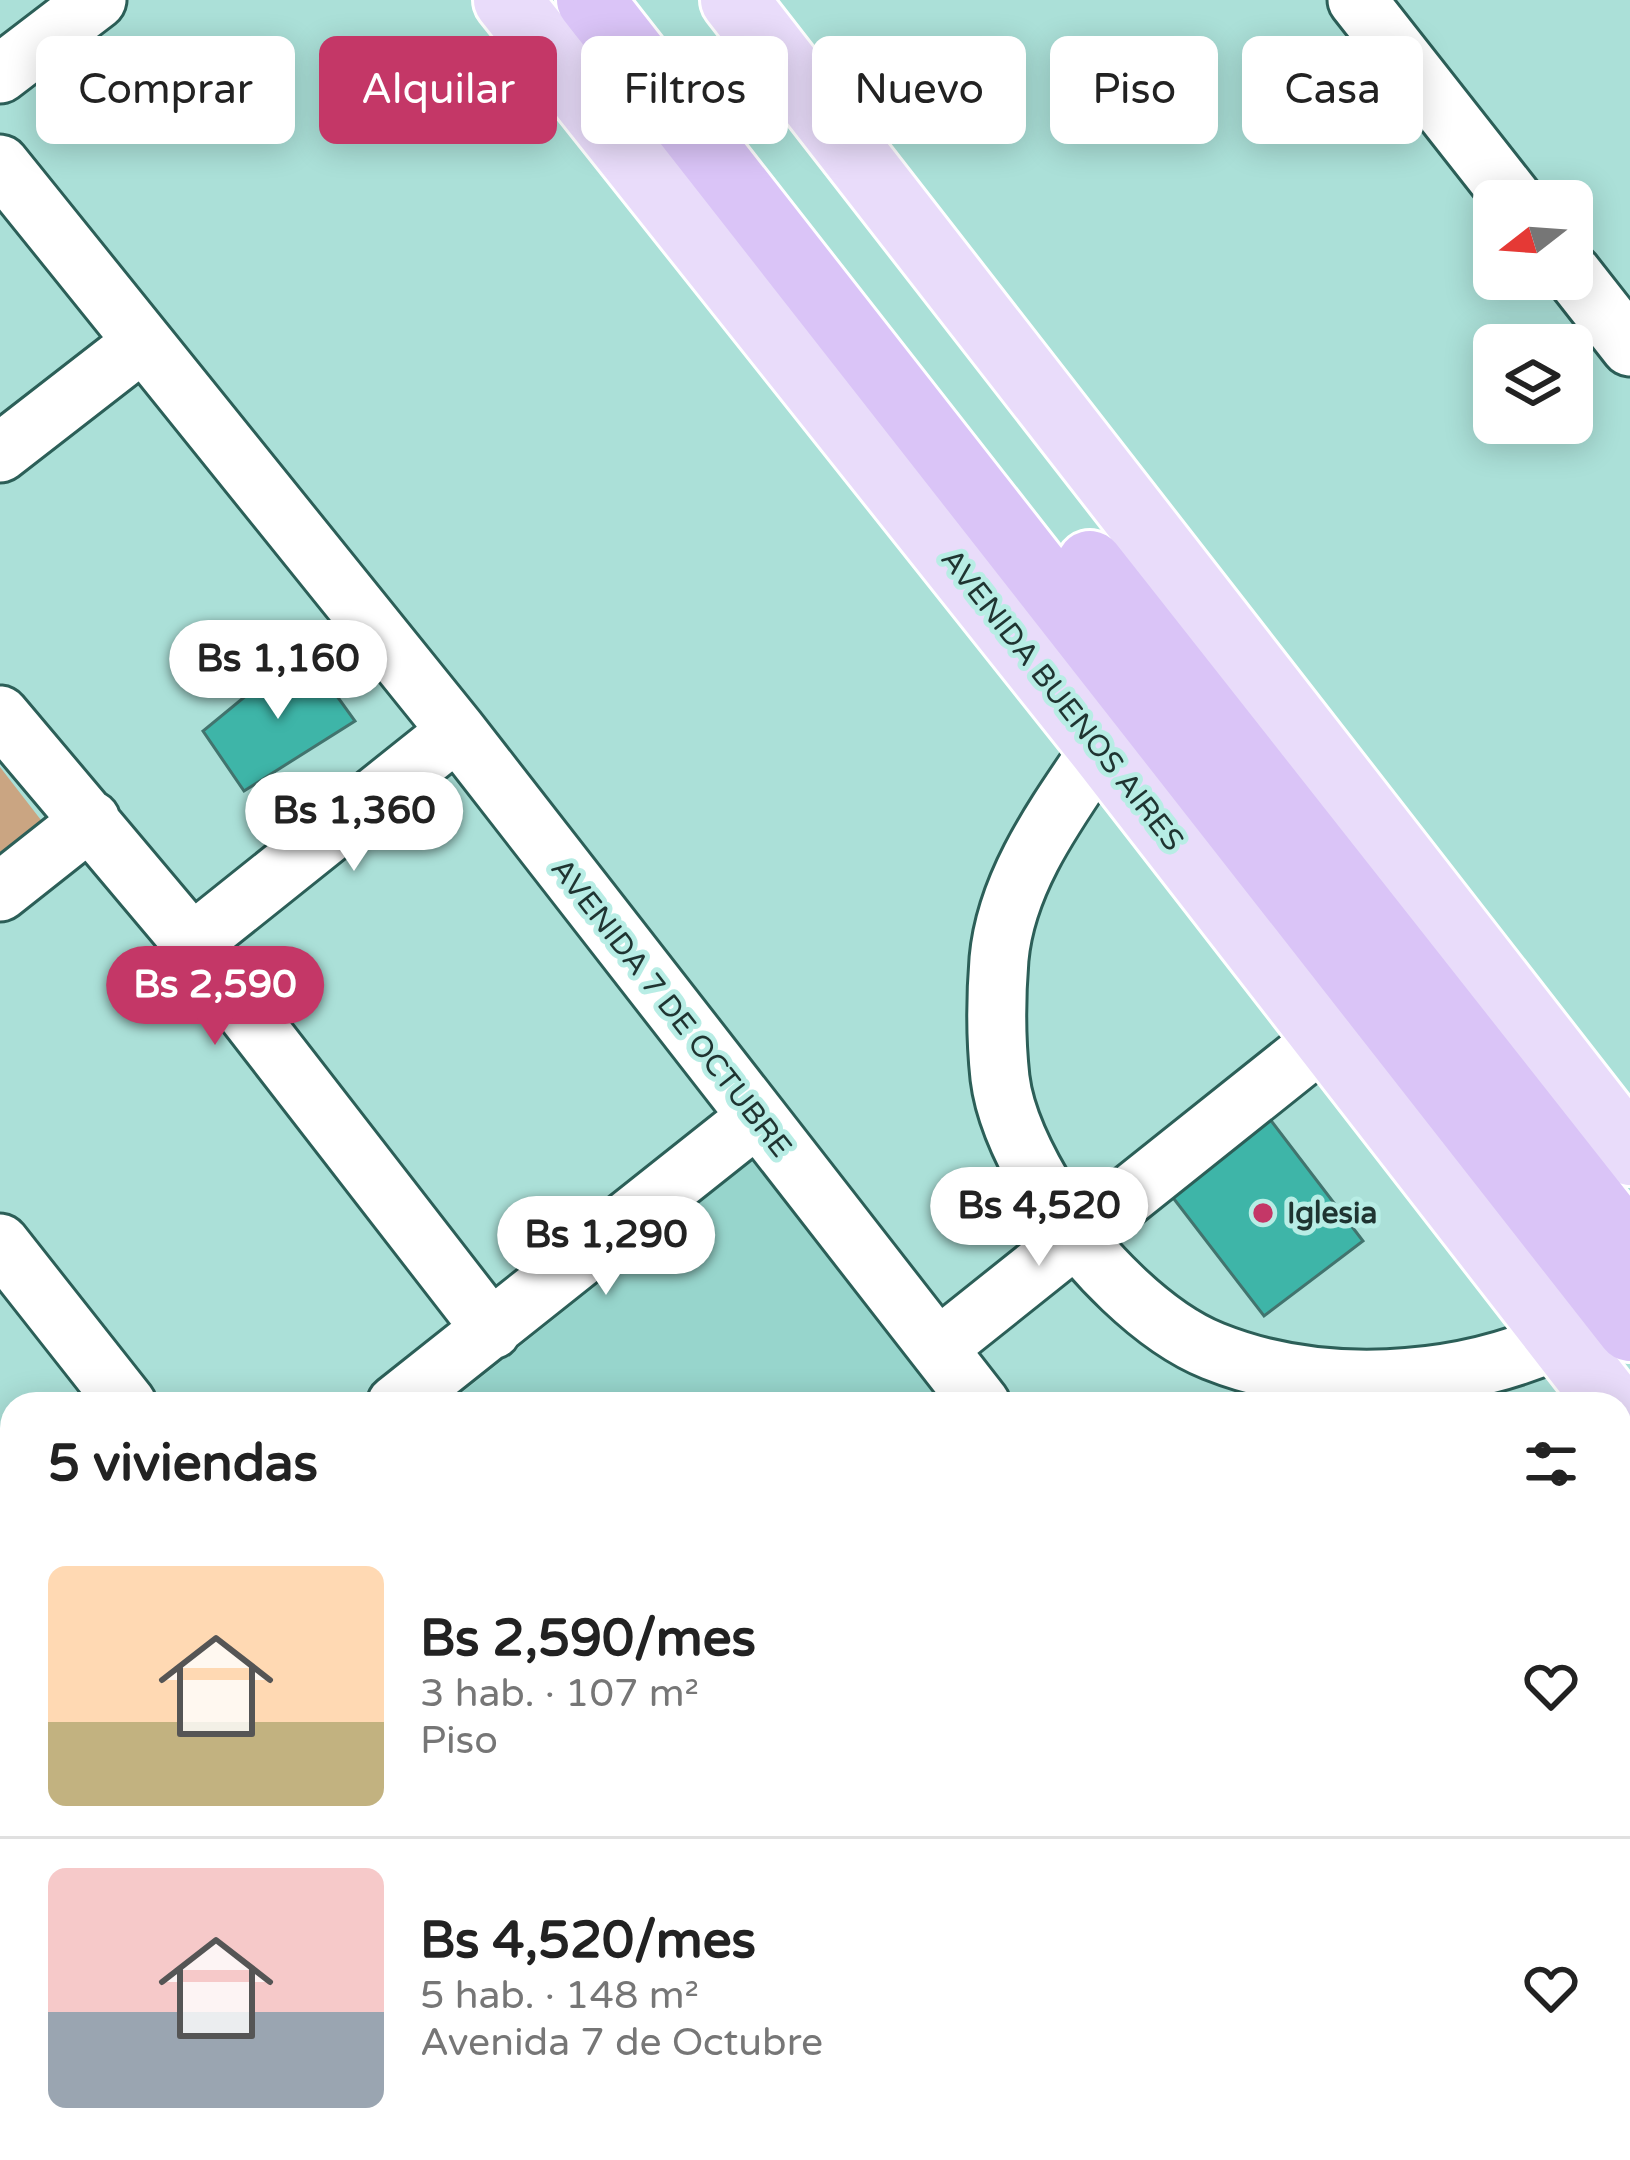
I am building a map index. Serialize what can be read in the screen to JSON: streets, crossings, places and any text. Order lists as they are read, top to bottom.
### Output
{
  "streets": {
    "highway": ["AVENIDA BUENOS AIRES"],
    "street": ["AVENIDA 7 DE OCTUBRE"]
  },
  "places": ["Iglesia"],
  "north": "left",
  "page": {
    "chip": [
      "Comprar",
      "Alquilar",
      "Filtros",
      "Nuevo",
      "Piso",
      "Casa"
    ],
    "price": [
      "Bs 1,160",
      "Bs 1,360",
      "Bs 2,590",
      "Bs 4,520",
      "Bs 1,290"
    ],
    "heading": "5 viviendas",
    "list": [
      {
        "name": "Bs 2,590/mes",
        "note": "3 hab. · 107 m² · Piso"
      },
      {
        "name": "Bs 4,520/mes",
        "note": "5 hab. · 148 m² · Avenida 7 de Octubre"
      }
    ]
  }
}
